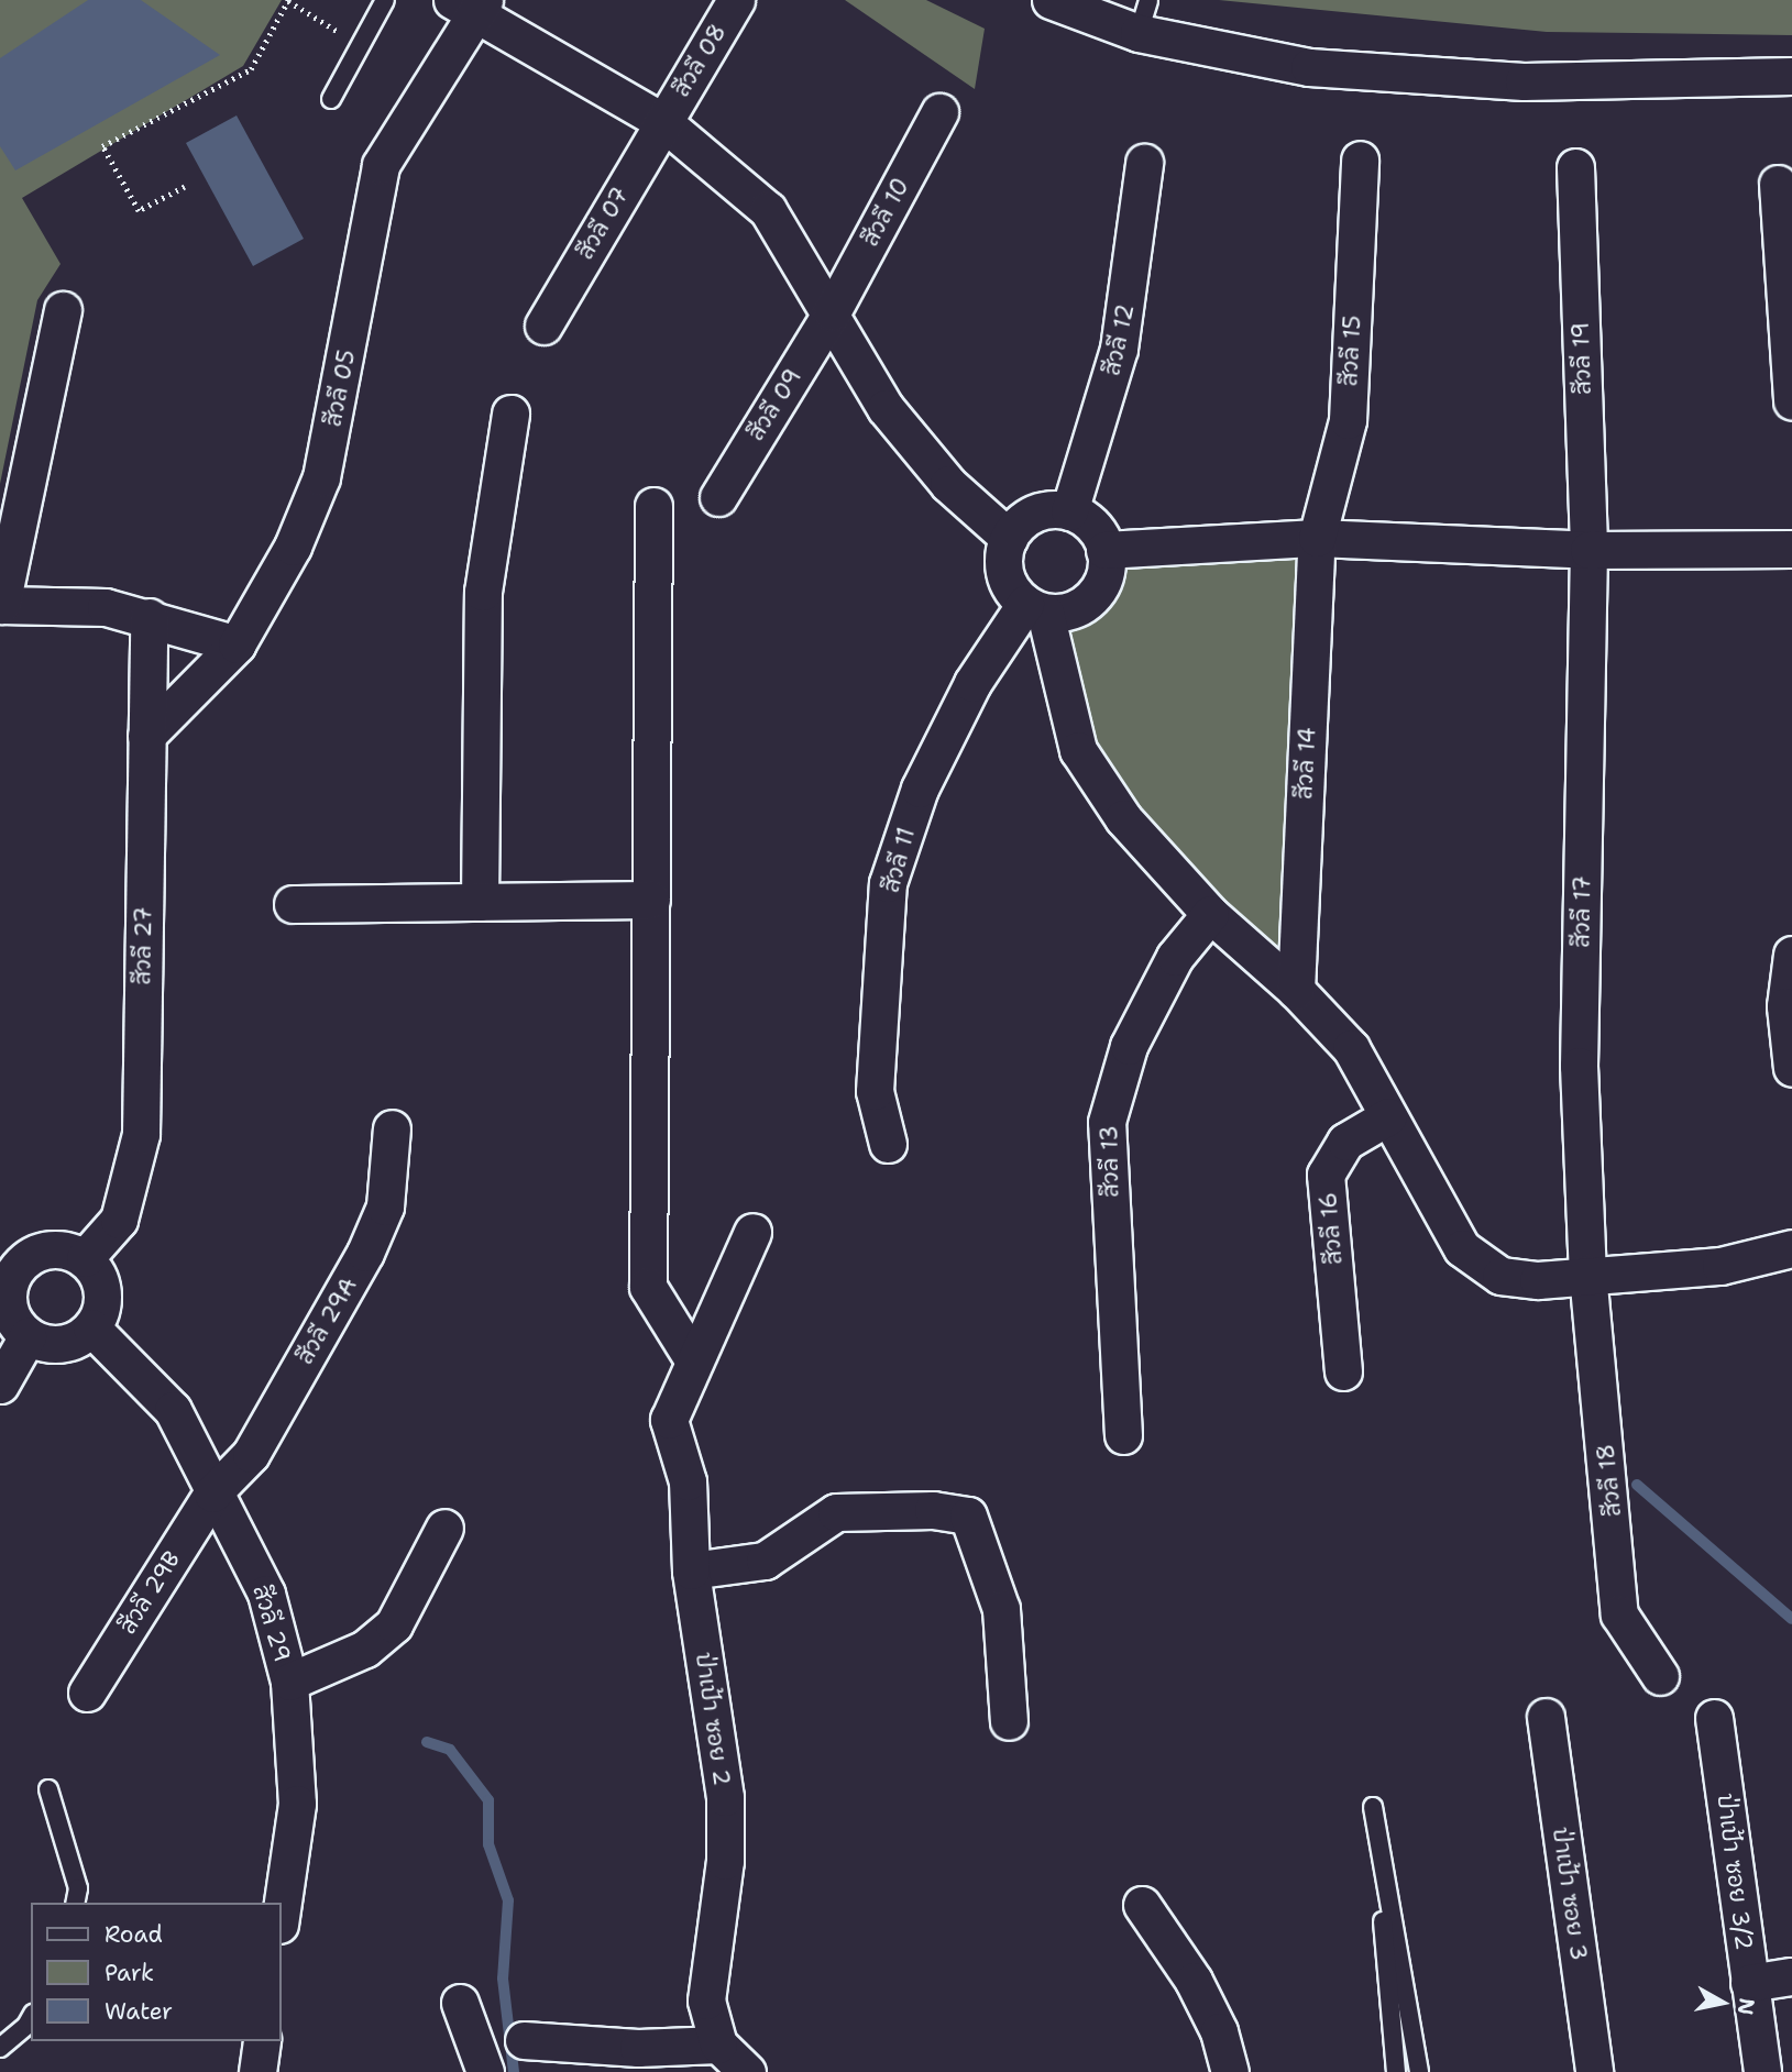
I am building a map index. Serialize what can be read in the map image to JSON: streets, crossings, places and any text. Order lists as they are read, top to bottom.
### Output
{
  "streets": {
    "street": [
      "สีวลี 08",
      "สีวลี 10",
      "สีวลี 07",
      "สีวลี 12",
      "สีวลี 15",
      "สีวลี 19",
      "สีวลี 05",
      "สีวลี 09",
      "สีวลี 14",
      "สีวลี 11",
      "สีวลี 17",
      "สีวลี 27",
      "สีวลี 13",
      "สีวลี 16",
      "สีวลี 29A",
      "สีวลี 18",
      "สีวลี 29B",
      "สีวลี 29",
      "ป่าเป้า ซอย 2",
      "ป่าเป้า ซอย 3/2",
      "ป่าเป้า ซอย 3"
    ]
  },
  "crossings": [
    ["สีวลี 08", "สีวลี 07"],
    ["สีวลี 10", "สีวลี 09"],
    ["สีวลี 12", "สีวลี 11"],
    ["สีวลี 15", "สีวลี 14"],
    ["สีวลี 19", "สีวลี 17"],
    ["สีวลี 05", "สีวลี 27"],
    ["สีวลี 17", "สีวลี 18"],
    ["สีวลี 27", "สีวลี 29"],
    ["สีวลี 29A", "สีวลี 29B"],
    ["สีวลี 29A", "สีวลี 29"],
    ["สีวลี 29B", "สีวลี 29"]
  ],
  "legend": ["Road", "Park", "Water"],
  "north": "right"
}
